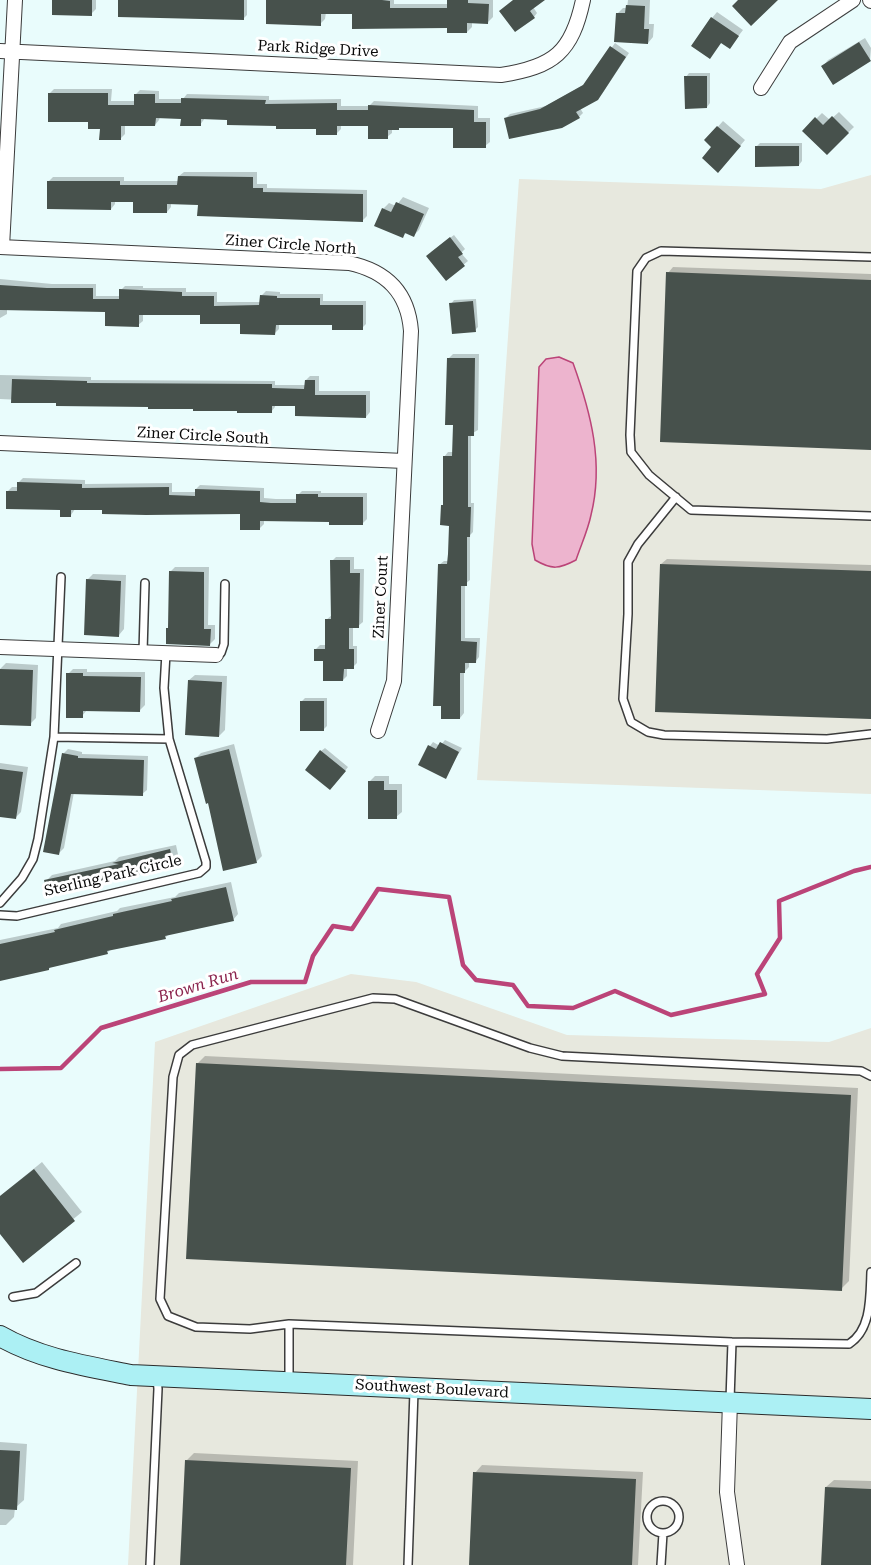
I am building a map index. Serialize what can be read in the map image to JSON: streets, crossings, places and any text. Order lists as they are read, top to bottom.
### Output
{
  "streets": {
    "street": [
      "Park Ridge Drive",
      "Ziner Circle North",
      "Ziner Circle South",
      "Ziner Court",
      "Southwest Boulevard"
    ],
    "lane": ["Sterling Park Circle"]
  },
  "crossings": [
    ["Ziner Circle North", "Ziner Circle South"],
    ["Ziner Circle North", "Ziner Court"],
    ["Ziner Circle South", "Ziner Court"]
  ],
  "water": ["Brown Run"]
}
